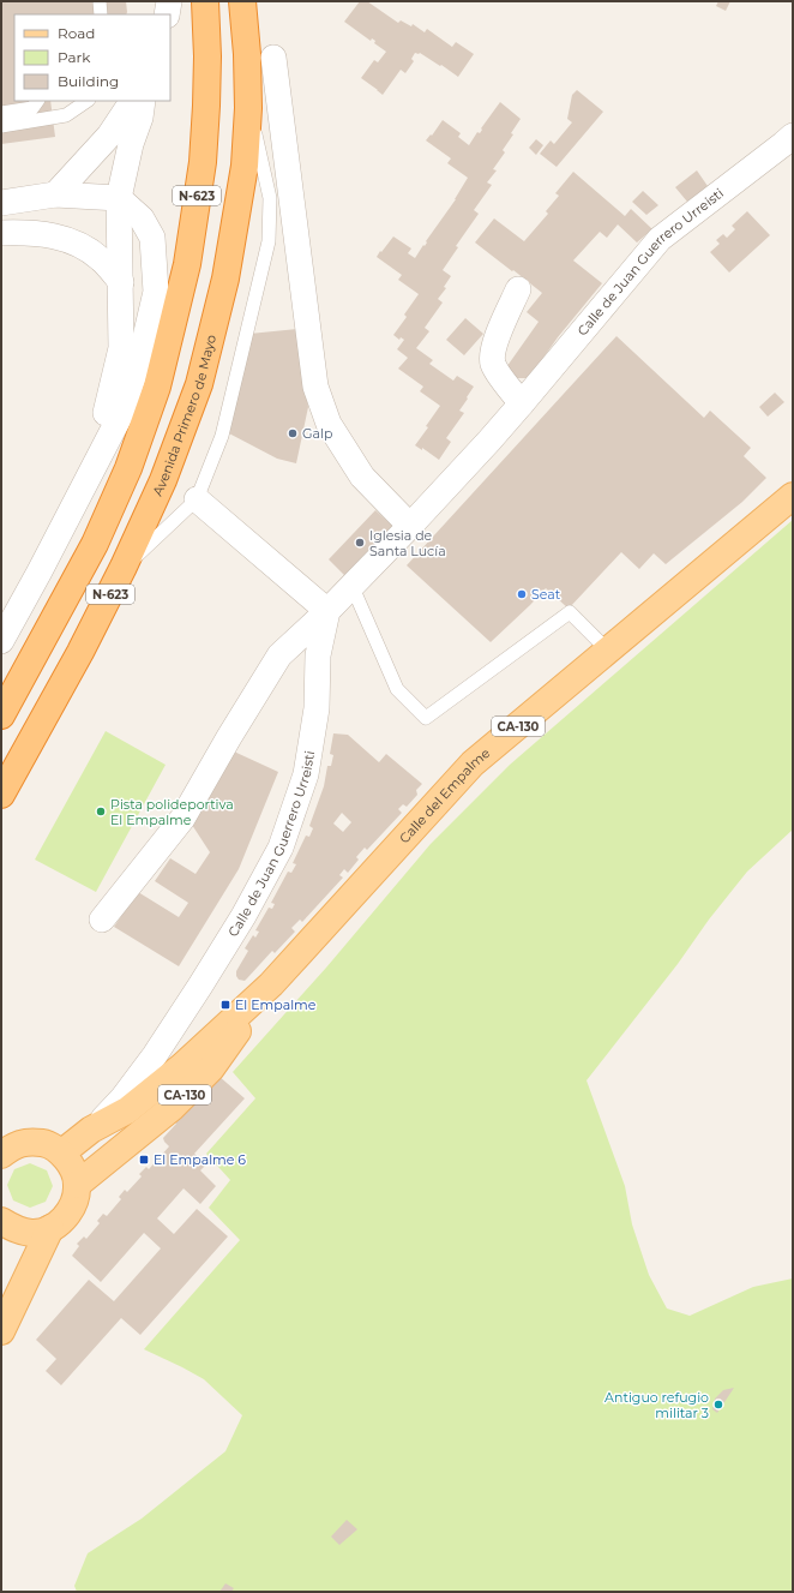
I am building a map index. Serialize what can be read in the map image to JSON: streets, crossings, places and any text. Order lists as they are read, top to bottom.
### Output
{
  "streets": {
    "highway": ["N-623", "Avenida Primero de Mayo"],
    "main road": ["CA-130", "Calle del Empalme"],
    "street": ["Calle de Juan Guerrero Urreisti"]
  },
  "crossings": [
    ["Calle de Juan Guerrero Urreisti", "Calle del Empalme"]
  ],
  "places": {
    "other": [
      "Galp",
      "Iglesia de Santa Lucía",
      "Seat",
      "Pista polideportiva El Empalme",
      "Antiguo refugio militar 3"
    ],
    "transit": ["El Empalme", "El Empalme 6"]
  },
  "legend": ["Road", "Park", "Building"]
}
